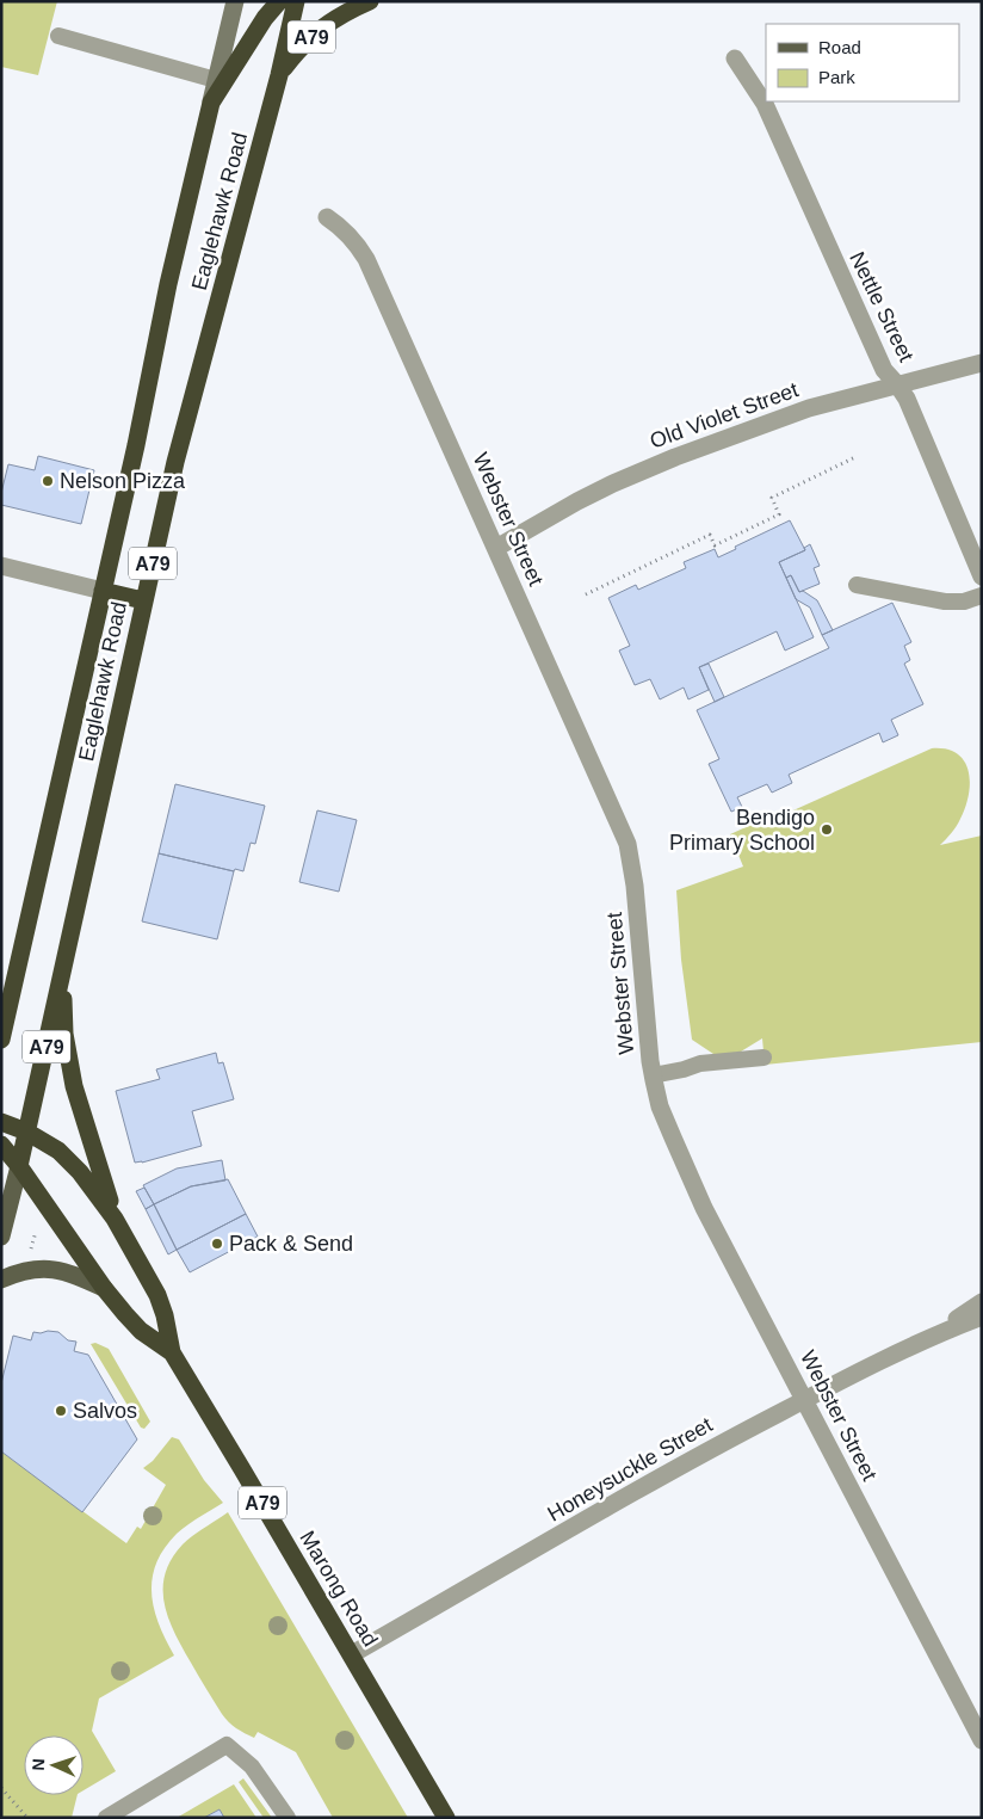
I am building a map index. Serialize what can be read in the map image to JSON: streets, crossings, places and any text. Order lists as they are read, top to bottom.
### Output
{
  "streets": {
    "highway": ["A79", "Eaglehawk Road", "Marong Road"],
    "street": [
      "Nettle Street",
      "Old Violet Street",
      "Webster Street",
      "Honeysuckle Street"
    ]
  },
  "crossings": [
    ["A79", "Eaglehawk Road"],
    ["Eaglehawk Road", "Marong Road"],
    ["Nettle Street", "Old Violet Street"],
    ["Old Violet Street", "Webster Street"],
    ["Webster Street", "Honeysuckle Street"],
    ["Honeysuckle Street", "Marong Road"]
  ],
  "places": [
    "Nelson Pizza",
    "Bendigo Primary School",
    "Pack & Send",
    "Salvos"
  ],
  "legend": ["Road", "Park"],
  "north": "left"
}
